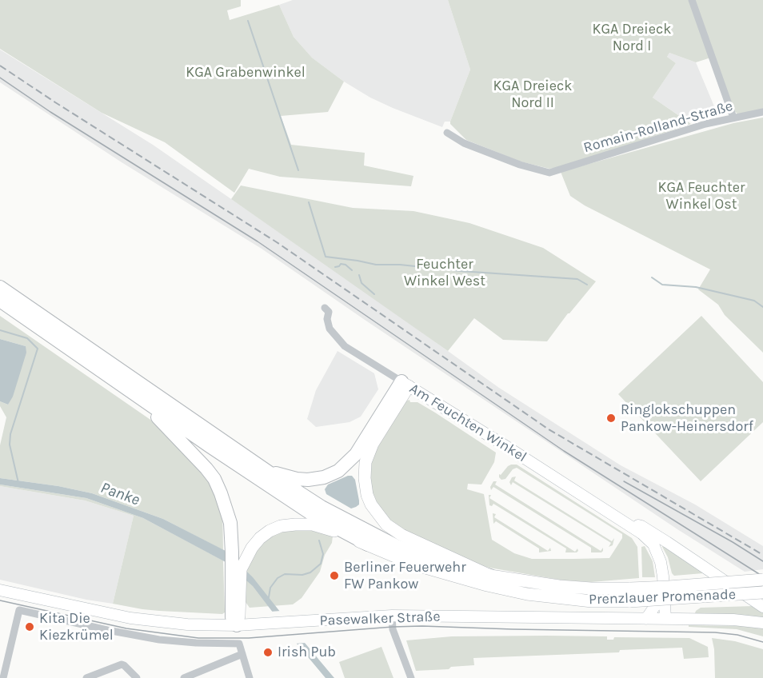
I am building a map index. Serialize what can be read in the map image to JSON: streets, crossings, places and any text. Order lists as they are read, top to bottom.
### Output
{
  "streets": {
    "main road": ["Am Feuchten Winkel", "Prenzlauer Promenade", "Pasewalker Straße"],
    "street": ["Romain-Rolland-Straße"]
  },
  "crossings": [
    ["Am Feuchten Winkel", "Prenzlauer Promenade"],
    ["Am Feuchten Winkel", "Pasewalker Straße"],
    ["Prenzlauer Promenade", "Pasewalker Straße"]
  ],
  "water": ["Panke"],
  "parks": [
    "KGA Dreieck Nord I",
    "KGA Grabenwinkel",
    "KGA Dreieck Nord II",
    "KGA Feuchter Winkel Ost",
    "Feuchter Winkel West"
  ],
  "places": [
    "Ringlokschuppen Pankow-Heinersdorf",
    "Berliner Feuerwehr FW Pankow",
    "Kita Die Kiezkrümel",
    "Irish Pub"
  ]
}
